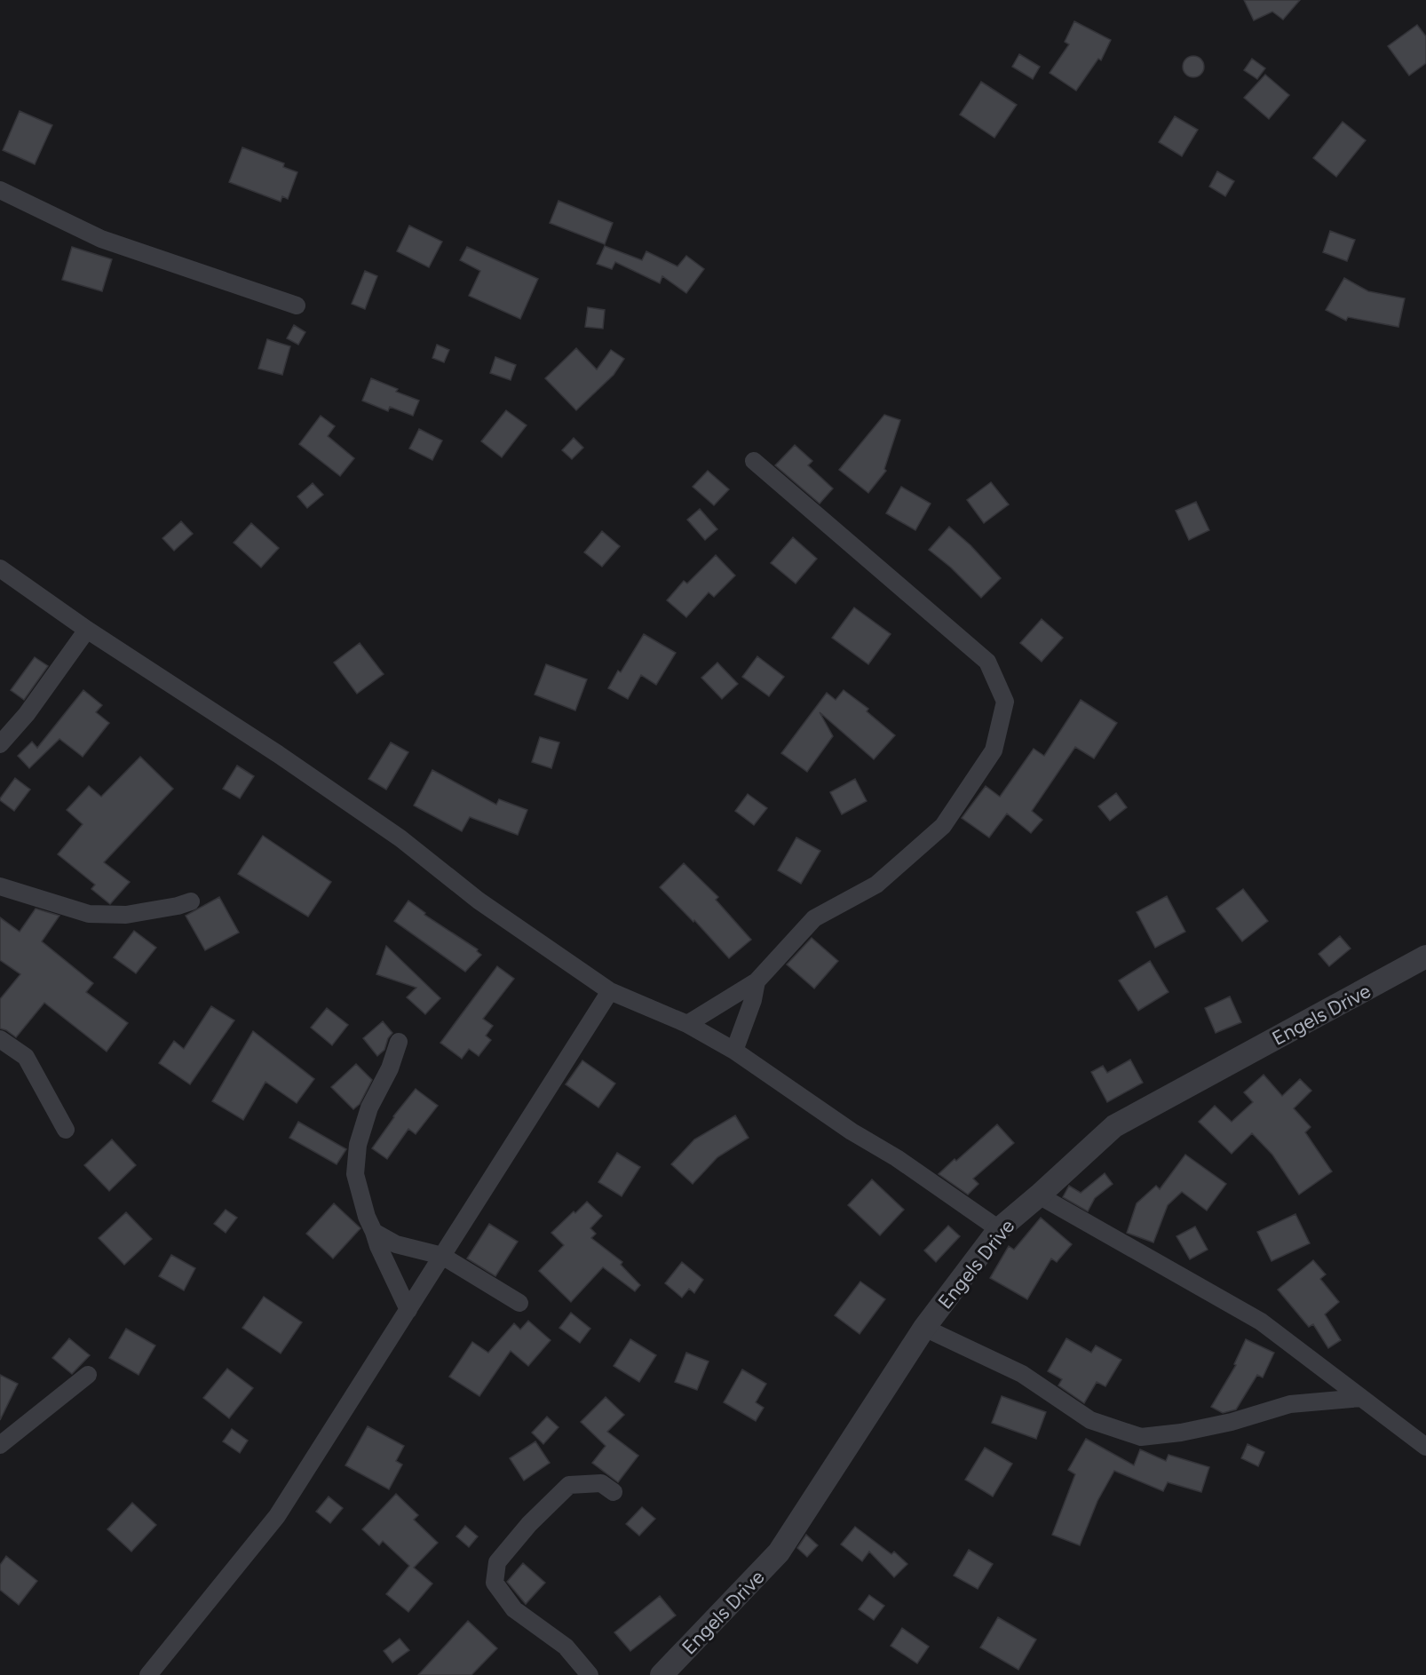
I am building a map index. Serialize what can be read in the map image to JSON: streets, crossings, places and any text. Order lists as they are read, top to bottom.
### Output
{
  "streets": {
    "street": ["Engels Drive"]
  }
}
